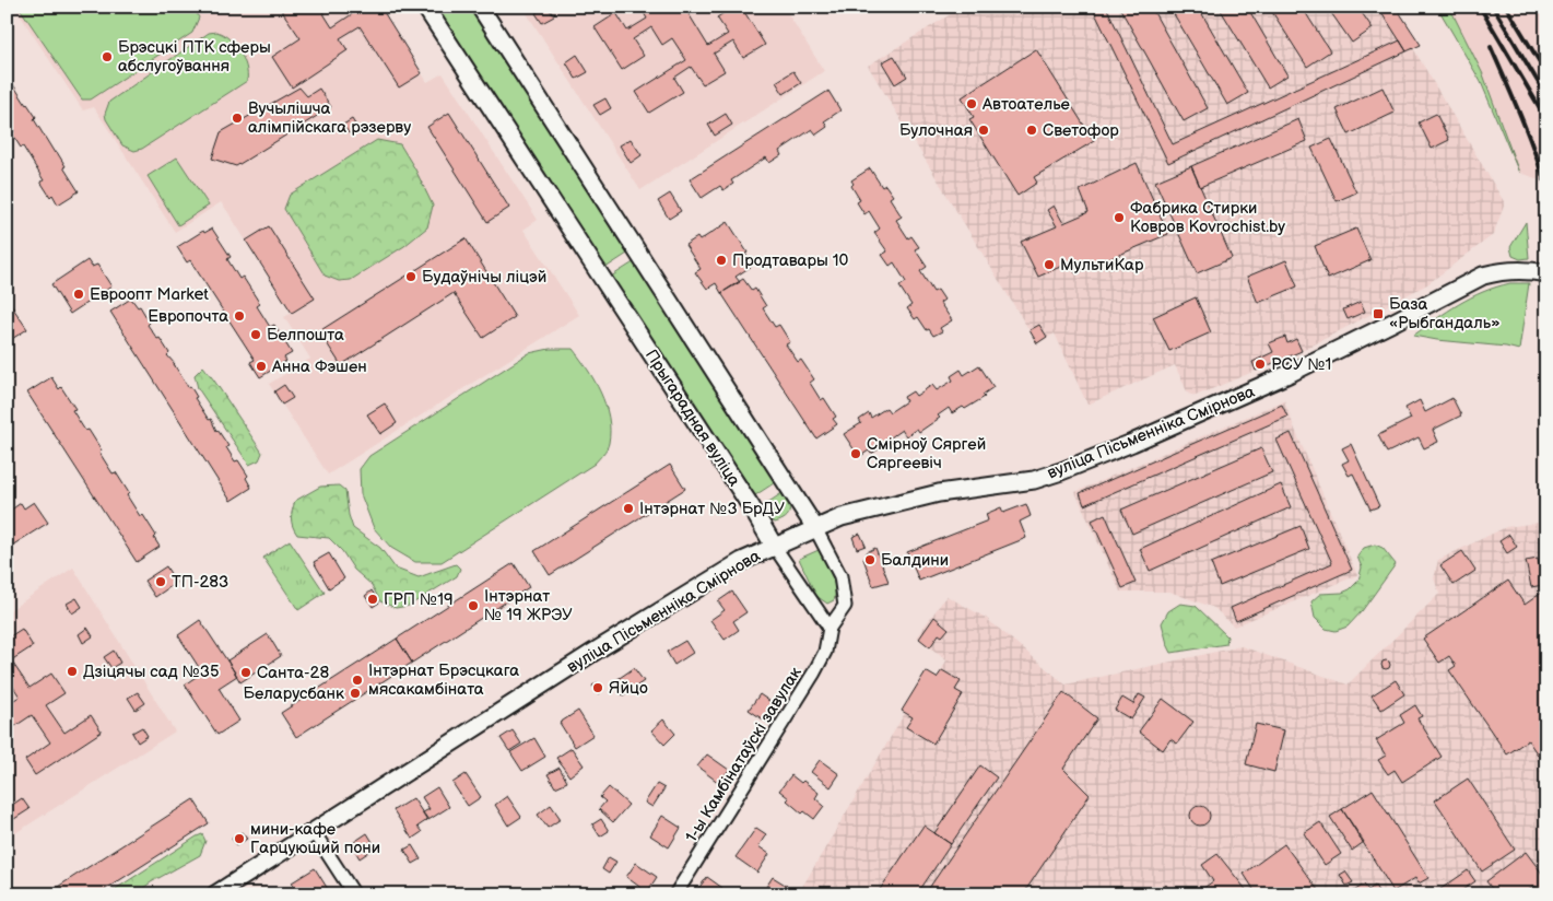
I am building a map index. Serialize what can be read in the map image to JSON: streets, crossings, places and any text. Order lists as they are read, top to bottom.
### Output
{
  "streets": {
    "main road": ["Прыгарадная вуліца", "вуліца Пісьменніка Смірнова"],
    "street": ["1-ы Камбінатаўскі завулак"]
  },
  "crossings": [
    ["Прыгарадная вуліца", "вуліца Пісьменніка Смірнова"],
    ["Прыгарадная вуліца", "1-ы Камбінатаўскі завулак"]
  ],
  "places": {
    "other": [
      "Брэсцкі ПТК сферы абслугоўвання",
      "Автоателье",
      "Вучылішча алімпійскага рэзерву",
      "Булочная",
      "Светофор",
      "Фабрика Стирки Ковров Kovrochist.by",
      "Продтавары 10",
      "МультиКар",
      "Будаўнічы ліцэй",
      "Евроопт Market",
      "Европочта",
      "Белпошта",
      "РСУ №1",
      "Анна Фэшен",
      "Смірноў Сяргей Сяргеевіч",
      "Інтэрнат №3 БрДУ",
      "Балдини",
      "ТП-283",
      "ГРП №19",
      "Інтэрнат № 19 ЖРЭУ",
      "Дзіцячы сад №35",
      "Санта-28",
      "Інтэрнат Брэсцкага мясакамбіната",
      "Яйцо",
      "Беларусбанк",
      "мини-кафе Гарцующий пони"
    ],
    "transit": ["База «Рыбгандаль»"]
  }
}
